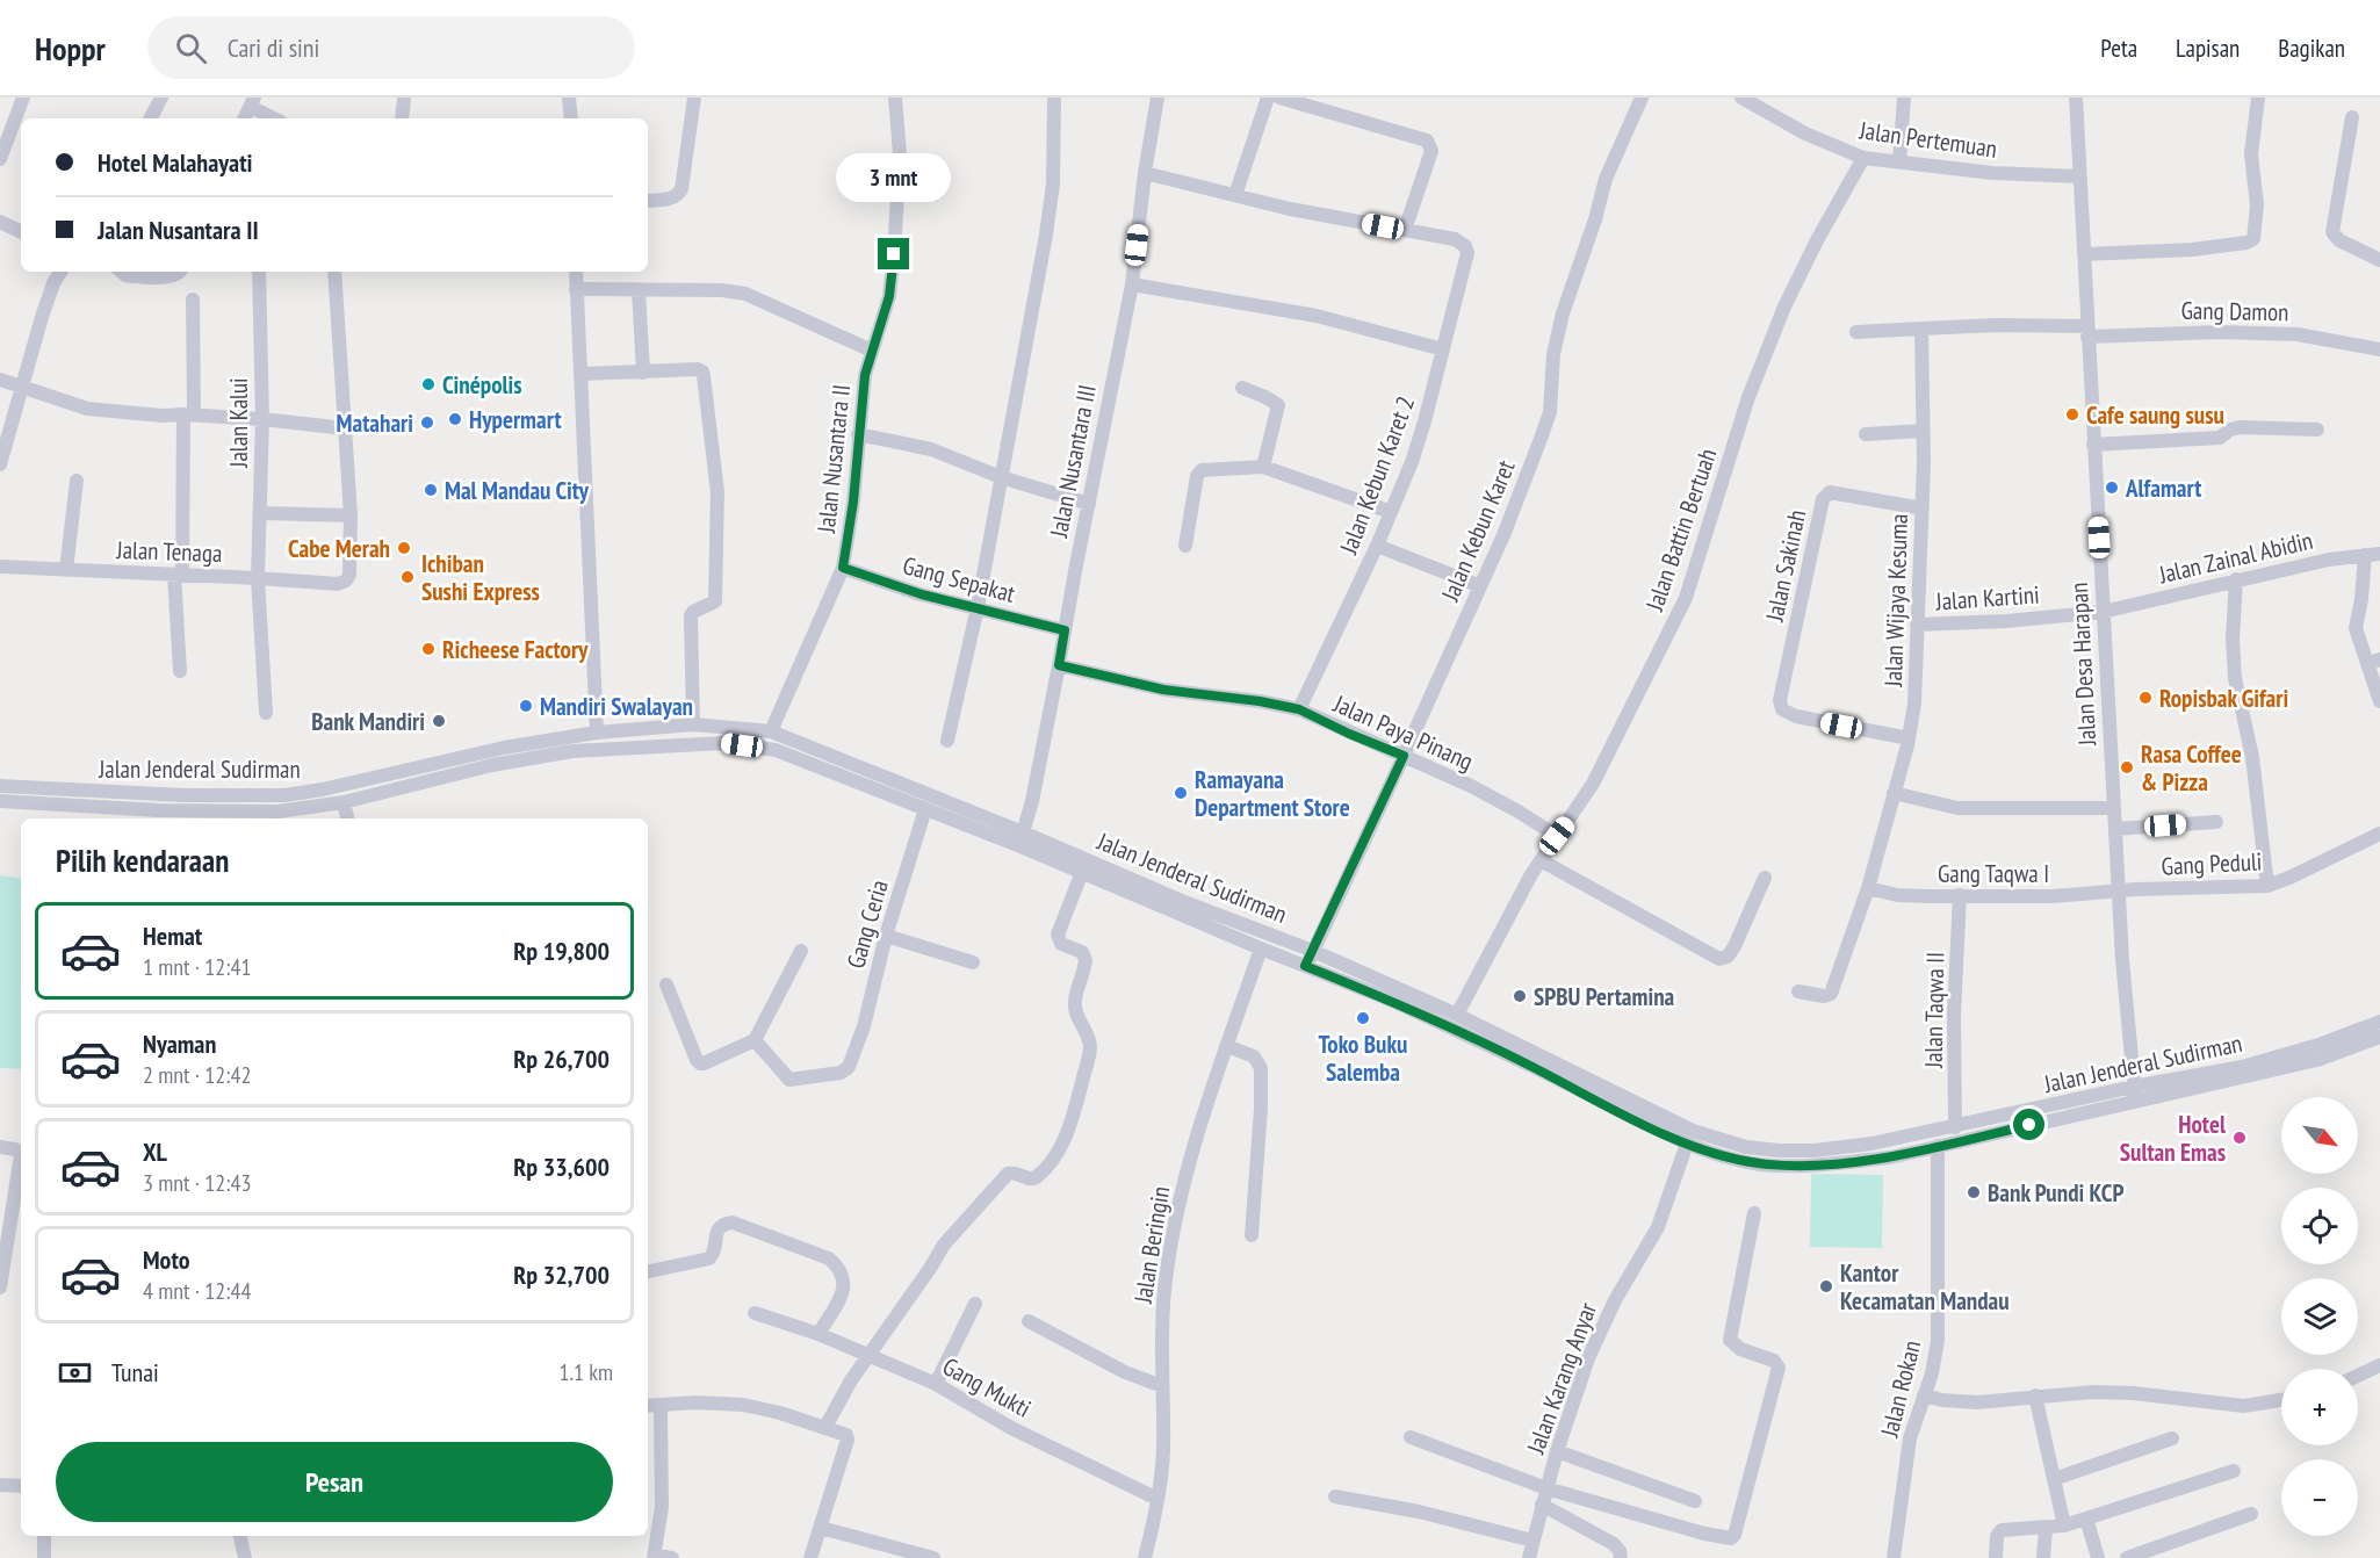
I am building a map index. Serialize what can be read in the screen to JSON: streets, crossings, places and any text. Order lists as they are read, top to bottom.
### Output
{
  "streets": {
    "street": [
      "Jalan Pertemuan",
      "Gang Damon",
      "Jalan Kalui",
      "Jalan Nusantara II",
      "Jalan Nusantara III",
      "Jalan Kebun Karet 2",
      "Jalan Battin Bertuah",
      "Jalan Kebun Karet",
      "Jalan Tenaga",
      "Jalan Zainal Abidin",
      "Jalan Sakinah",
      "Gang Sepakat",
      "Jalan Kartini",
      "Jalan Wijaya Kesuma",
      "Jalan Desa Harapan",
      "Jalan Paya Pinang",
      "Jalan Jenderal Sudirman",
      "Gang Peduli",
      "Gang Taqwa I",
      "Gang Ceria",
      "Jalan Taqwa II",
      "Jalan Beringin",
      "Jalan Karang Anyar",
      "Gang Mukti",
      "Jalan Rokan"
    ]
  },
  "crossings": [
    ["Jalan Pertemuan", "Jalan Battin Bertuah"],
    ["Jalan Pertemuan", "Jalan Desa Harapan"],
    ["Gang Damon", "Jalan Desa Harapan"],
    ["Jalan Kalui", "Jalan Tenaga"],
    ["Jalan Nusantara II", "Gang Sepakat"],
    ["Jalan Nusantara II", "Jalan Jenderal Sudirman"],
    ["Jalan Nusantara III", "Gang Sepakat"],
    ["Jalan Nusantara III", "Jalan Paya Pinang"],
    ["Jalan Nusantara III", "Jalan Jenderal Sudirman"],
    ["Jalan Kebun Karet 2", "Jalan Paya Pinang"],
    ["Jalan Battin Bertuah", "Jalan Paya Pinang"],
    ["Jalan Battin Bertuah", "Jalan Jenderal Sudirman"],
    ["Jalan Kebun Karet", "Jalan Paya Pinang"],
    ["Jalan Kebun Karet", "Jalan Jenderal Sudirman"],
    ["Jalan Zainal Abidin", "Jalan Kartini"],
    ["Jalan Zainal Abidin", "Jalan Desa Harapan"],
    ["Jalan Sakinah", "Jalan Wijaya Kesuma"],
    ["Jalan Kartini", "Jalan Wijaya Kesuma"],
    ["Jalan Kartini", "Jalan Desa Harapan"],
    ["Jalan Wijaya Kesuma", "Gang Taqwa I"],
    ["Jalan Desa Harapan", "Jalan Jenderal Sudirman"],
    ["Jalan Desa Harapan", "Gang Peduli"],
    ["Jalan Desa Harapan", "Gang Taqwa I"],
    ["Jalan Jenderal Sudirman", "Gang Ceria"],
    ["Jalan Jenderal Sudirman", "Jalan Taqwa II"],
    ["Jalan Jenderal Sudirman", "Jalan Beringin"],
    ["Jalan Jenderal Sudirman", "Jalan Karang Anyar"],
    ["Jalan Jenderal Sudirman", "Jalan Rokan"],
    ["Gang Peduli", "Gang Taqwa I"],
    ["Gang Taqwa I", "Jalan Taqwa II"],
    ["Jalan Beringin", "Gang Mukti"]
  ],
  "places": [
    "Cinépolis",
    "Cafe saung susu",
    "Hypermart",
    "Matahari",
    "Alfamart",
    "Mal Mandau City",
    "Cabe Merah",
    "Ichiban Sushi Express",
    "Richeese Factory",
    "Ropisbak Gifari",
    "Mandiri Swalayan",
    "Bank Mandiri",
    "Rasa Coffee & Pizza",
    "Ramayana Department Store",
    "SPBU Pertamina",
    "Toko Buku Salemba",
    "Hotel Sultan Emas",
    "Bank Pundi KCP",
    "Kantor Kecamatan Mandau"
  ],
  "north": "bottom right",
  "page": {
    "header": "Hoppr",
    "search": "Cari di sini",
    "nav": ["Peta", "Lapisan", "Bagikan"],
    "banner": ["Hotel Malahayati", "Jalan Nusantara II"],
    "bubble": "3 mnt",
    "heading": "Pilih kendaraan",
    "list": [
      {
        "name": "Hemat",
        "note": "1 mnt · 12:41",
        "value": "Rp 19,800"
      },
      {
        "name": "Nyaman",
        "note": "2 mnt · 12:42",
        "value": "Rp 26,700"
      },
      {
        "name": "XL",
        "note": "3 mnt · 12:43",
        "value": "Rp 33,600"
      },
      {
        "name": "Moto",
        "note": "4 mnt · 12:44",
        "value": "Rp 32,700"
      }
    ],
    "map_buttons": ["+", "−"],
    "pay": ["Tunai", "1.1 km"],
    "buttons": "Pesan"
  }
}
